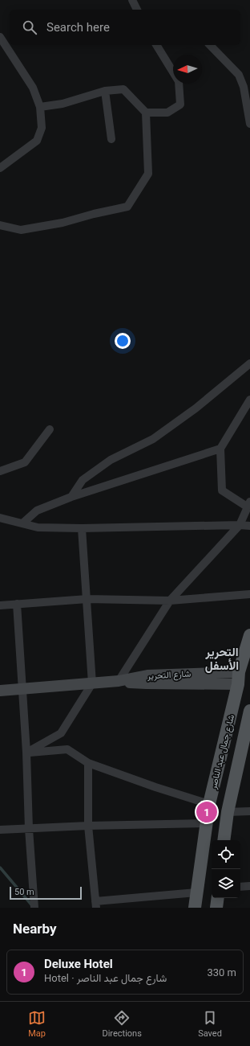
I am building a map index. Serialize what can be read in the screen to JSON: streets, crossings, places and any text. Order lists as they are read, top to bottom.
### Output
{
  "streets": {
    "main road": ["شارع التحرير", "شارع جمال عبد الناصر"]
  },
  "crossings": [
    ["شارع التحرير", "شارع جمال عبد الناصر"]
  ],
  "districts": ["التحرير الأسفل"],
  "scale_bar": "50 m",
  "north": "left",
  "page": {
    "search": "Search here",
    "pins": "1",
    "scale": "50 m",
    "heading": "Nearby",
    "list": [
      {
        "mark": "1",
        "name": "Deluxe Hotel",
        "note": "Hotel · شارع جمال عبد الناصر",
        "value": "330 m"
      }
    ],
    "nav": ["Map", "Directions", "Saved"]
  }
}
